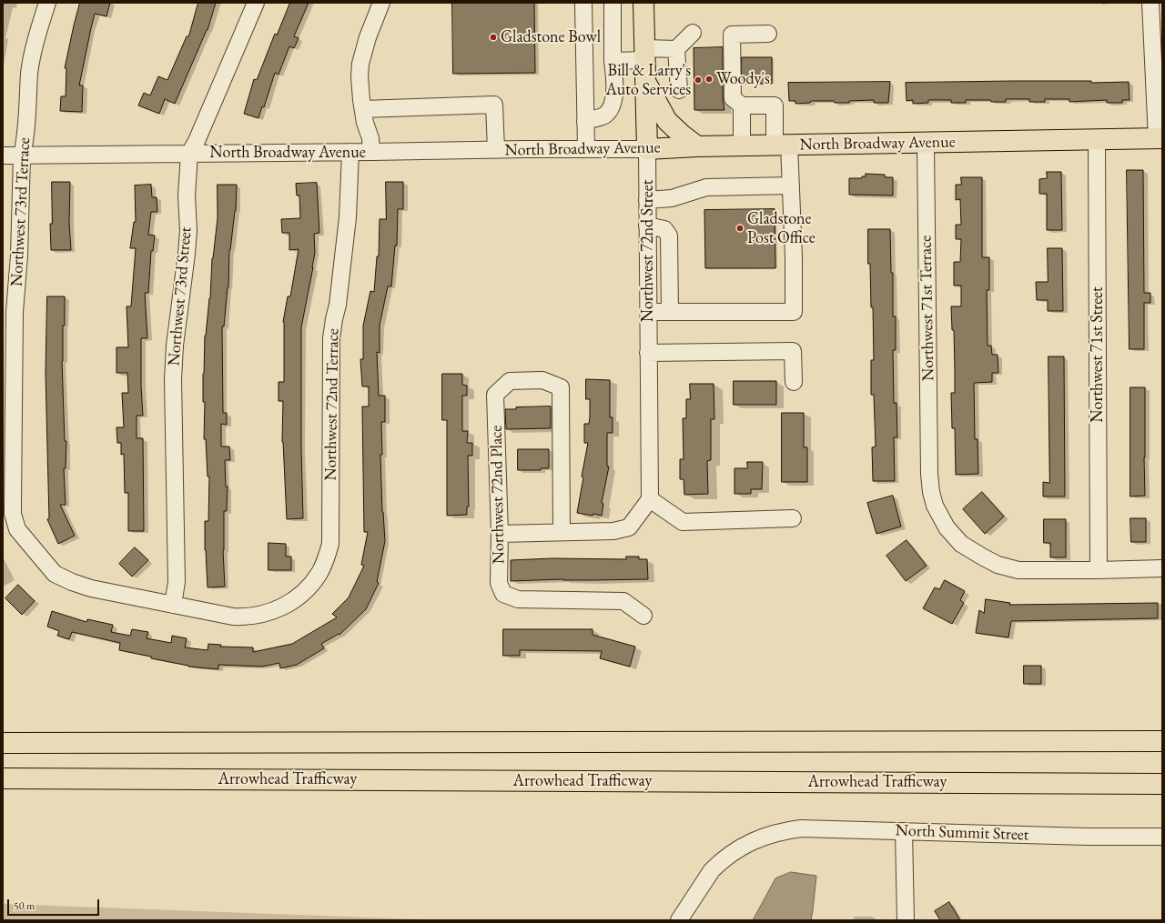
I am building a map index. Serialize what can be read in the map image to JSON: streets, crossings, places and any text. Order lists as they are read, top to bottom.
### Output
{
  "streets": {
    "main road": ["North Broadway Avenue", "Northwest 72nd Street", "Arrowhead Trafficway"],
    "street": [
      "Northwest 73rd Terrace",
      "Northwest 73rd Street",
      "Northwest 71st Terrace",
      "Northwest 71st Street",
      "Northwest 72nd Terrace",
      "Northwest 72nd Place",
      "North Summit Street"
    ]
  },
  "crossings": [
    ["North Broadway Avenue", "Northwest 73rd Terrace"],
    ["North Broadway Avenue", "Northwest 72nd Street"],
    ["North Broadway Avenue", "Northwest 73rd Street"],
    ["North Broadway Avenue", "Northwest 71st Terrace"],
    ["North Broadway Avenue", "Northwest 71st Street"],
    ["North Broadway Avenue", "Northwest 72nd Terrace"],
    ["Northwest 73rd Terrace", "Northwest 73rd Street"],
    ["Northwest 73rd Terrace", "Northwest 72nd Terrace"],
    ["Northwest 73rd Street", "Northwest 72nd Terrace"],
    ["Northwest 71st Terrace", "Northwest 71st Street"]
  ],
  "places": [
    "Gladstone Bowl",
    "Woody's",
    "Bill & Larry's Auto Services",
    "Gladstone Post Office"
  ],
  "scale_bar": "50 m"
}
